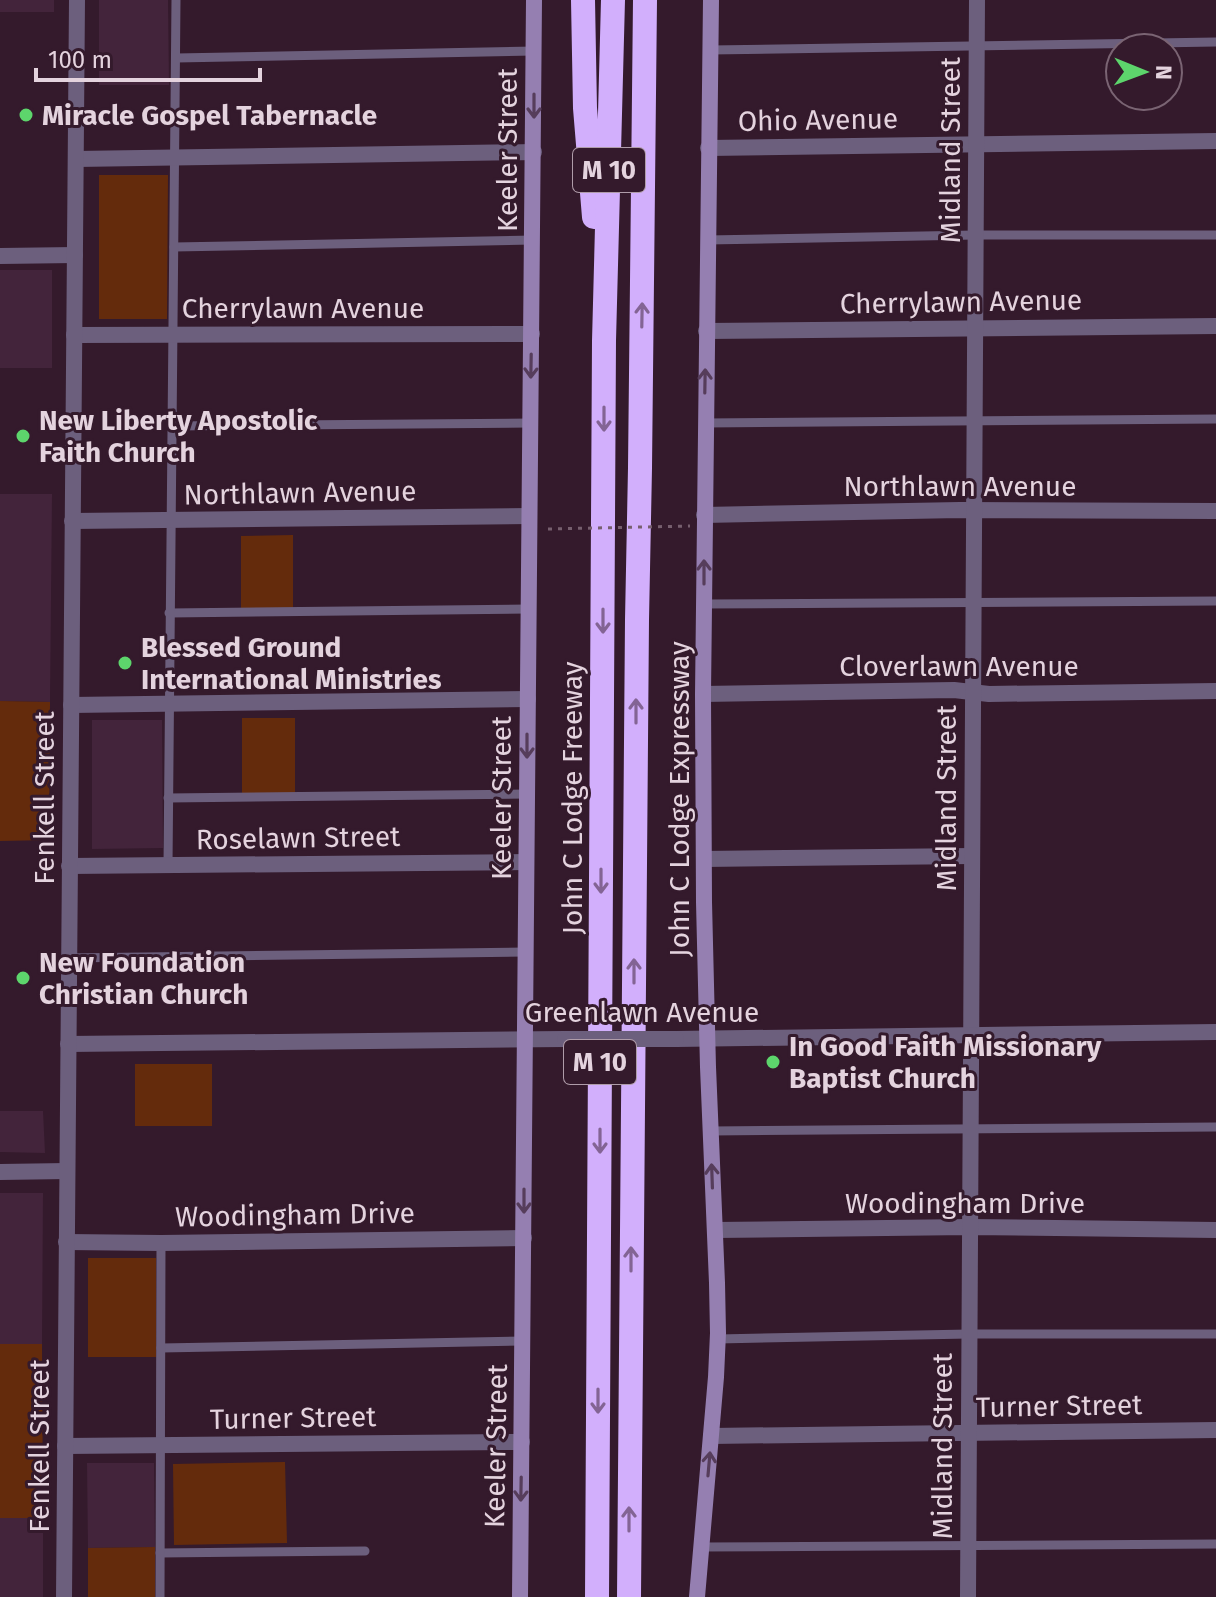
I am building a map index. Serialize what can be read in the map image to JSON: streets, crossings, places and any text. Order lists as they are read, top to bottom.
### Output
{
  "streets": {
    "highway": ["M 10", "John C Lodge Freeway"],
    "main road": ["Keeler Street", "John C Lodge Expressway"],
    "street": [
      "Ohio Avenue",
      "Midland Street",
      "Cherrylawn Avenue",
      "Northlawn Avenue",
      "Cloverlawn Avenue",
      "Fenkell Street",
      "Roselawn Street",
      "Greenlawn Avenue",
      "Woodingham Drive",
      "Turner Street"
    ]
  },
  "crossings": [
    ["Ohio Avenue", "Midland Street"],
    ["Ohio Avenue", "John C Lodge Expressway"],
    ["Keeler Street", "Cherrylawn Avenue"],
    ["Keeler Street", "Northlawn Avenue"],
    ["Keeler Street", "Roselawn Street"],
    ["Keeler Street", "Greenlawn Avenue"],
    ["Keeler Street", "Woodingham Drive"],
    ["Keeler Street", "Turner Street"],
    ["Midland Street", "Cherrylawn Avenue"],
    ["Midland Street", "Northlawn Avenue"],
    ["Midland Street", "Cloverlawn Avenue"],
    ["Midland Street", "Greenlawn Avenue"],
    ["Midland Street", "Woodingham Drive"],
    ["Midland Street", "Turner Street"],
    ["Cherrylawn Avenue", "Fenkell Street"],
    ["Cherrylawn Avenue", "John C Lodge Expressway"],
    ["Northlawn Avenue", "Fenkell Street"],
    ["Northlawn Avenue", "John C Lodge Expressway"],
    ["Cloverlawn Avenue", "John C Lodge Expressway"],
    ["Fenkell Street", "Roselawn Street"],
    ["Fenkell Street", "Greenlawn Avenue"],
    ["Fenkell Street", "Woodingham Drive"],
    ["Fenkell Street", "Turner Street"],
    ["John C Lodge Expressway", "Greenlawn Avenue"],
    ["John C Lodge Expressway", "Woodingham Drive"],
    ["John C Lodge Expressway", "Turner Street"]
  ],
  "one_way": ["Keeler Street"],
  "places": [
    "Miracle Gospel Tabernacle",
    "New Liberty Apostolic Faith Church",
    "Blessed Ground International Ministries",
    "New Foundation Christian Church",
    "In Good Faith Missionary Baptist Church"
  ],
  "scale_bar": "100 m",
  "north": "right"
}
